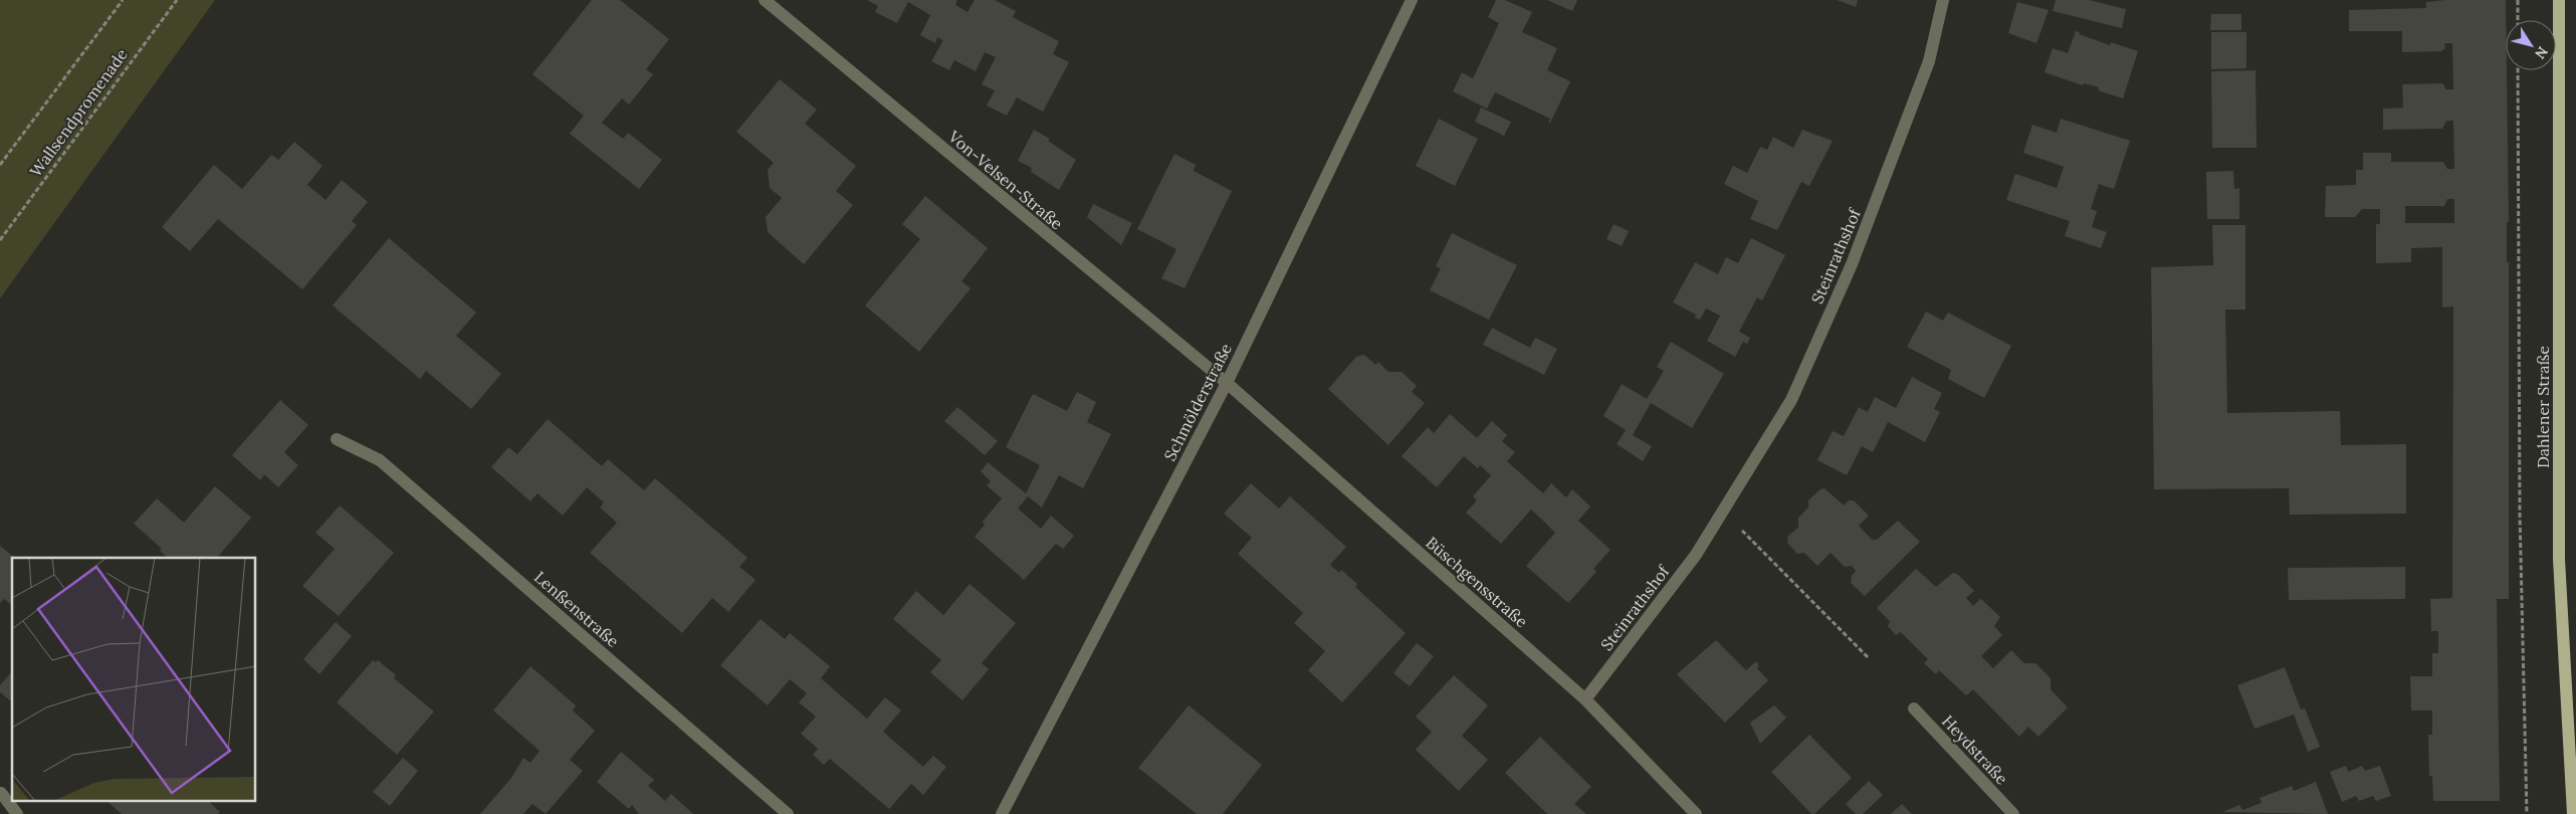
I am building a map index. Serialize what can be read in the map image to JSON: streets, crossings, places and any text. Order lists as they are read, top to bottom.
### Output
{
  "streets": {
    "main road": ["Dahlener Straße"],
    "street": [
      "Von-Velsen-Straße",
      "Steinrathshof",
      "Schmölderstraße",
      "Büschgensstraße",
      "Lenßenstraße",
      "Heydstraße"
    ],
    "path": ["Wallsendpromenade"]
  },
  "crossings": [
    ["Von-Velsen-Straße", "Schmölderstraße"],
    ["Von-Velsen-Straße", "Büschgensstraße"],
    ["Steinrathshof", "Büschgensstraße"],
    ["Schmölderstraße", "Büschgensstraße"]
  ],
  "north": "bottom right"
}
